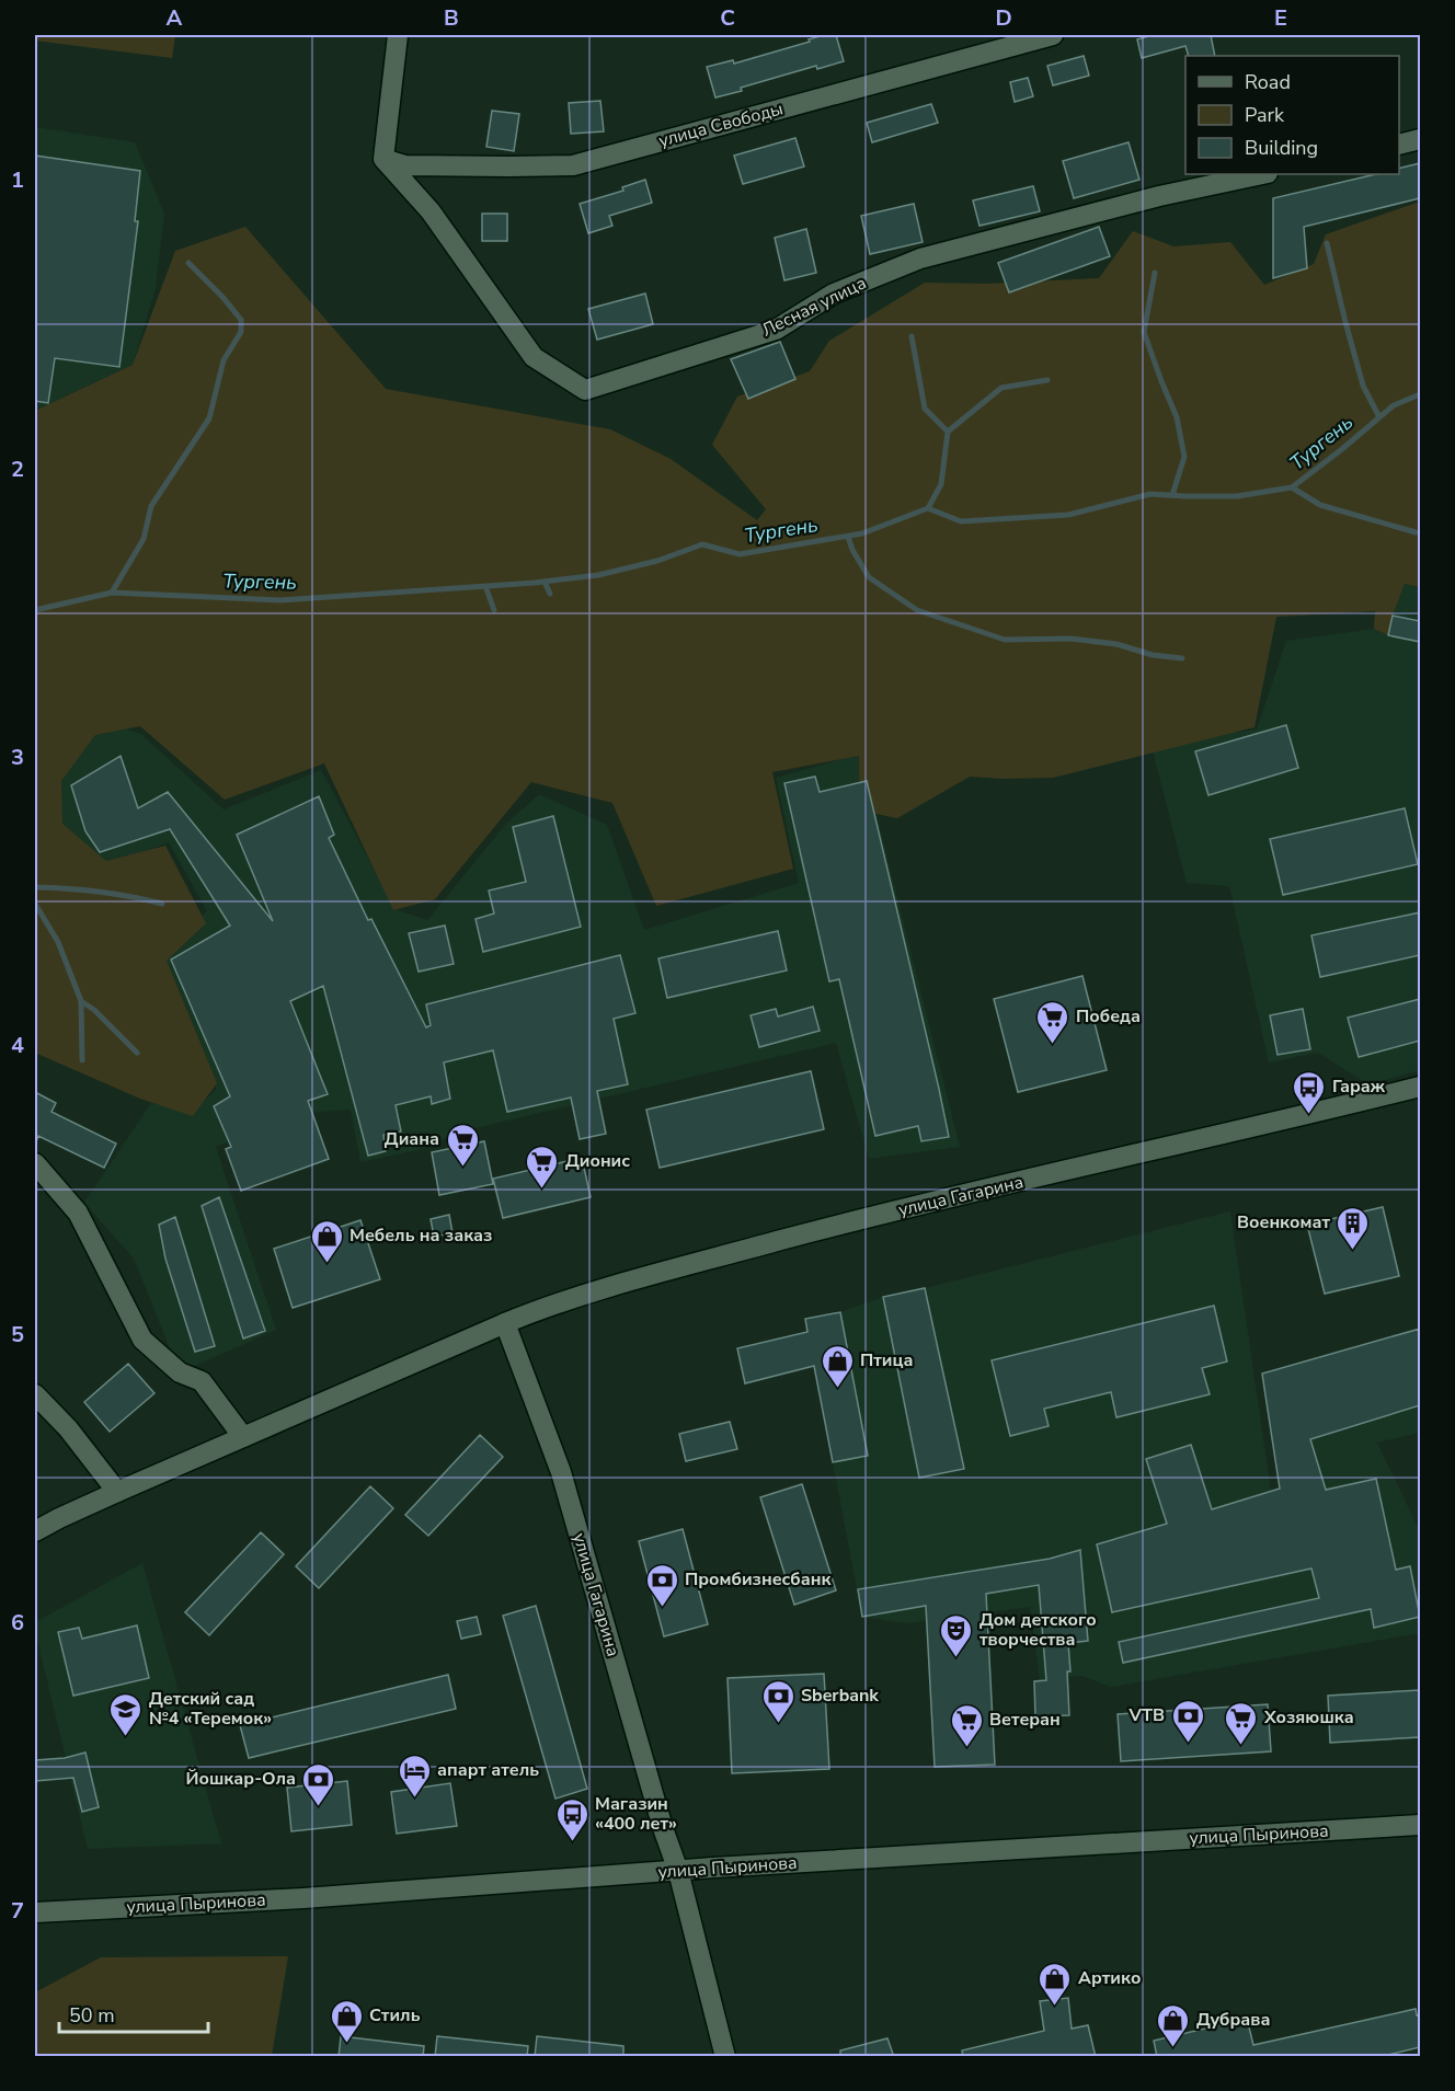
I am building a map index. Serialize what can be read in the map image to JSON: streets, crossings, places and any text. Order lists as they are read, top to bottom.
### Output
{
  "streets": {
    "street": [
      "улица Свободы",
      "Лесная улица",
      "улица Гагарина",
      "улица Пыринова"
    ]
  },
  "crossings": [
    ["улица Свободы", "Лесная улица"],
    ["улица Гагарина", "улица Пыринова"]
  ],
  "water": ["Тургень"],
  "places": {
    "supermarket": [
      "Победа",
      "Диана",
      "Дионис",
      "Хозяюшка",
      "Ветеран"
    ],
    "bus stop": ["Гараж", "Магазин «400 лет»"],
    "building": ["Военкомат"],
    "shop": [
      "Мебель на заказ",
      "Птица",
      "Артико",
      "Стиль",
      "Дубрава"
    ],
    "bank": [
      "Промбизнесбанк",
      "Sberbank",
      "VTB",
      "Йошкар-Ола"
    ],
    "theatre": ["Дом детского творчества"],
    "school or university": ["Детский сад №4 «Теремок»"],
    "hotel": ["апарт атель"]
  },
  "legend": ["Road", "Park", "Building"],
  "scale_bar": "50 m",
  "grid": {
    "columns": [
      "A",
      "B",
      "C",
      "D",
      "E"
    ],
    "rows": [
      "1",
      "2",
      "3",
      "4",
      "5",
      "6",
      "7"
    ]
  }
}
